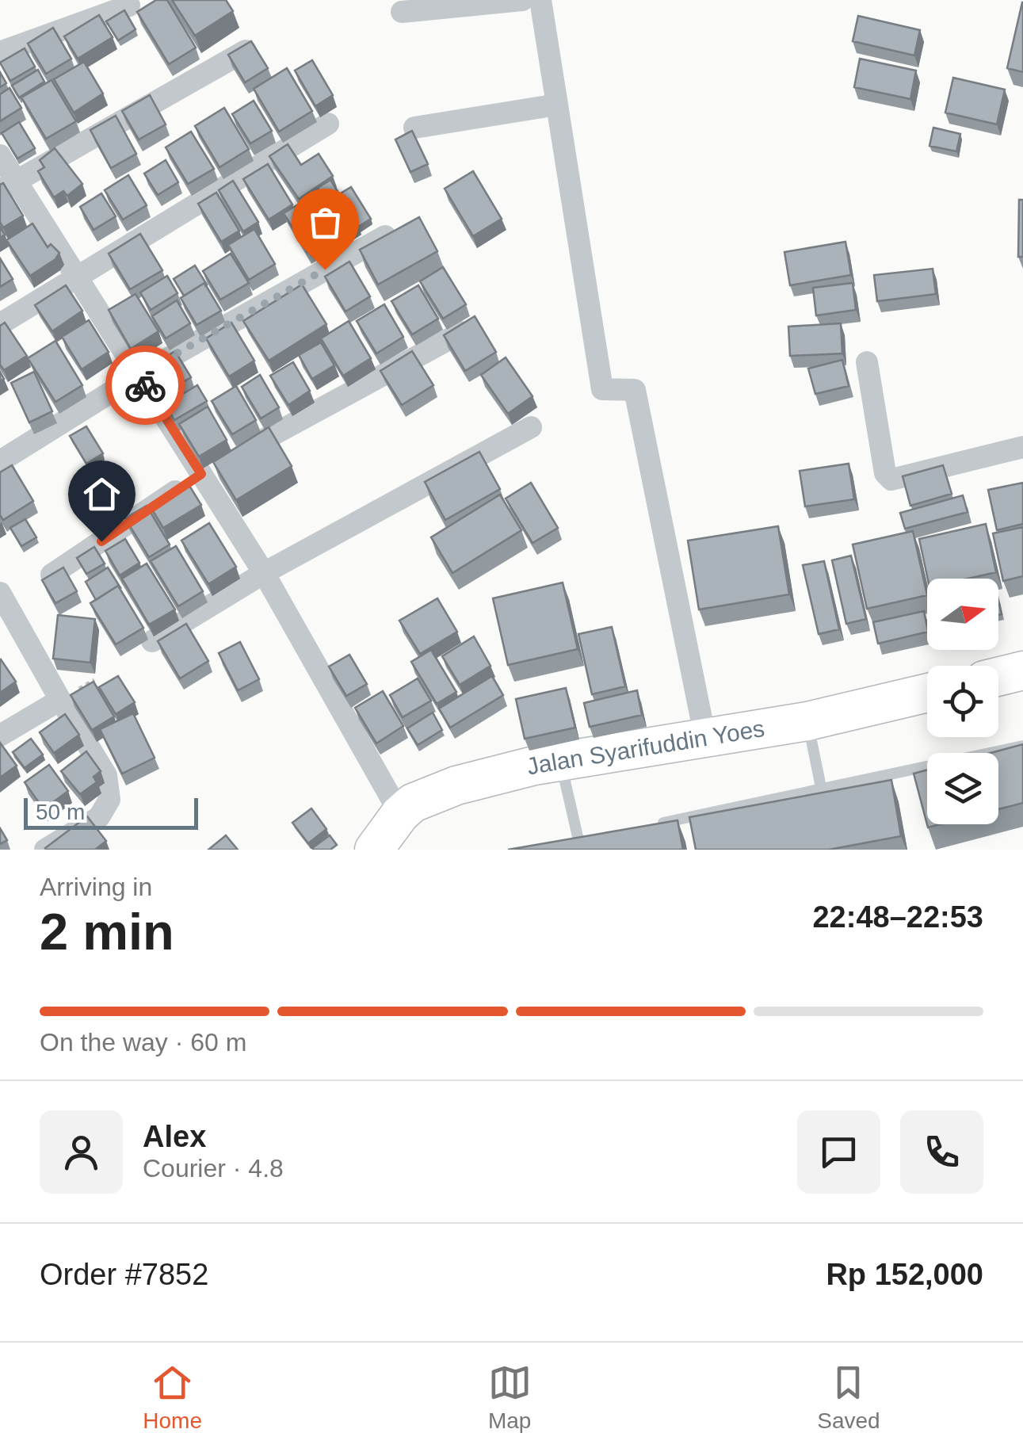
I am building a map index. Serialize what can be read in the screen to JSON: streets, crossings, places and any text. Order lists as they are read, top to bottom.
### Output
{
  "streets": {
    "highway": ["Jalan Syarifuddin Yoes"]
  },
  "scale_bar": "50 m",
  "north": "right",
  "page": {
    "scale": "50 m",
    "heading": ["2 min", "Arriving in", "22:48–22:53"],
    "panel": [
      "Alex",
      "Courier · 4.8",
      "Order #7852",
      "Rp 152,000"
    ],
    "bar": "On the way · 60 m",
    "tabs": ["Home", "Map", "Saved"]
  }
}
